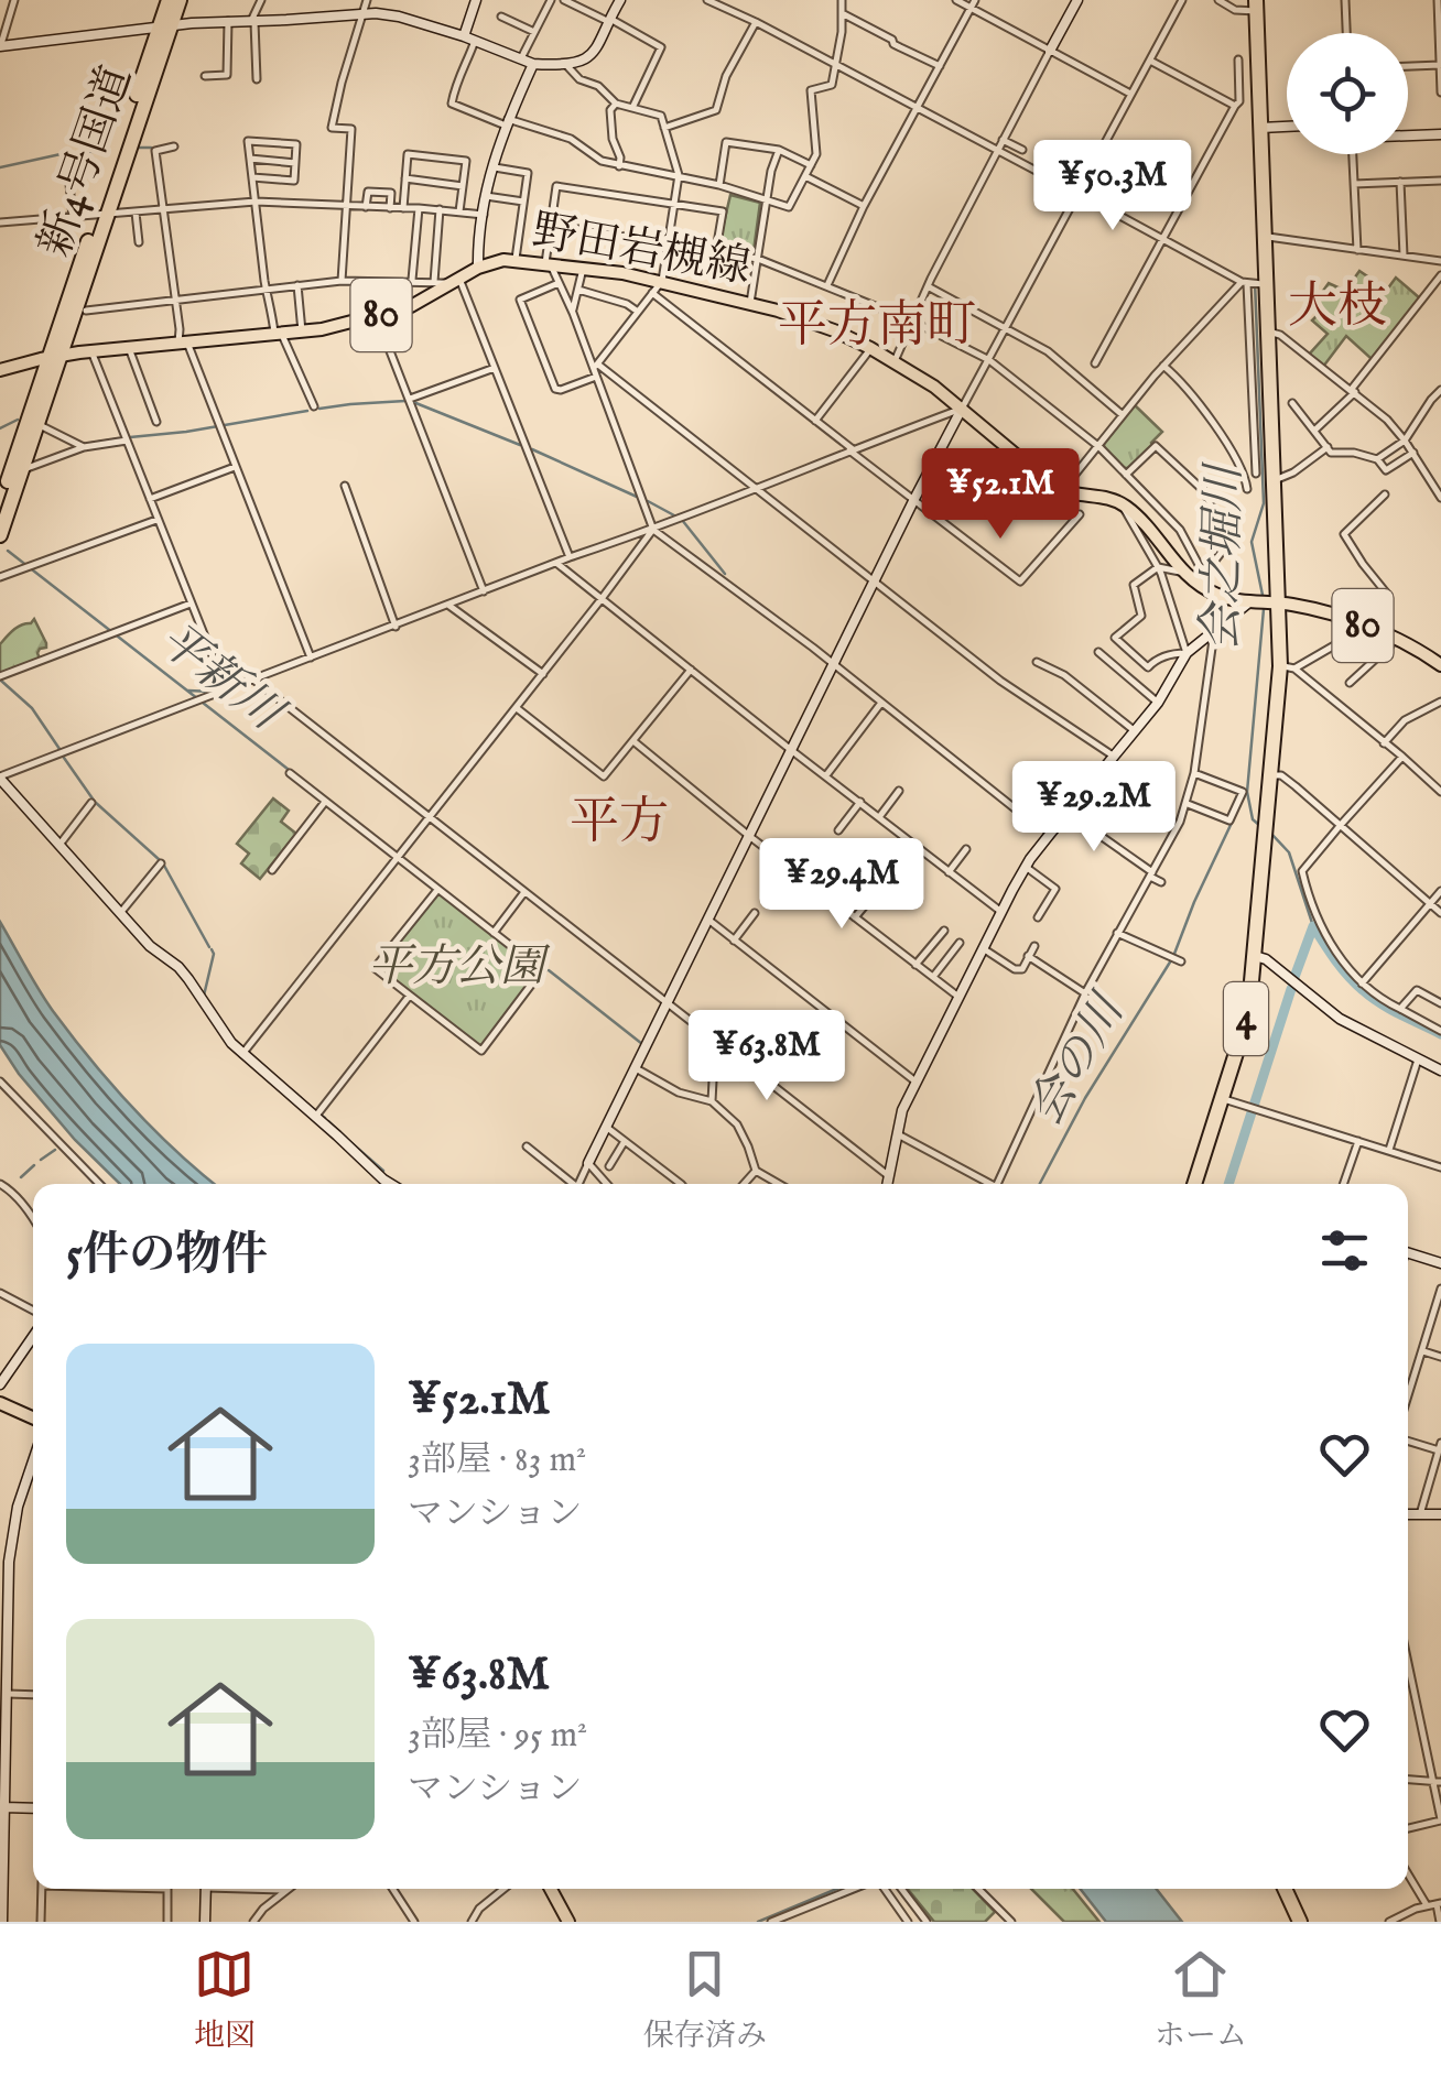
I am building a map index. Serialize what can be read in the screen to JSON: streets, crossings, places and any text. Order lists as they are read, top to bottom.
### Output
{
  "streets": {
    "highway": ["新4号国道", "4"],
    "main road": ["野田岩槻線", "80"]
  },
  "crossings": [
    ["新4号国道", "野田岩槻線"],
    ["野田岩槻線", "80"],
    ["80", "4"]
  ],
  "districts": ["大枝", "平方南町", "平方"],
  "water": ["会之堀川", "平新川", "会の川"],
  "parks": ["平方公園"],
  "page": {
    "price": [
      "¥50.3M",
      "¥52.1M",
      "¥29.2M",
      "¥29.4M",
      "¥63.8M"
    ],
    "heading": "5件の物件",
    "list": [
      {
        "name": "¥52.1M",
        "note": "3部屋 · 83 m² · マンション"
      },
      {
        "name": "¥63.8M",
        "note": "3部屋 · 95 m² · マンション"
      }
    ],
    "tabs": ["地図", "保存済み", "ホーム"]
  }
}
